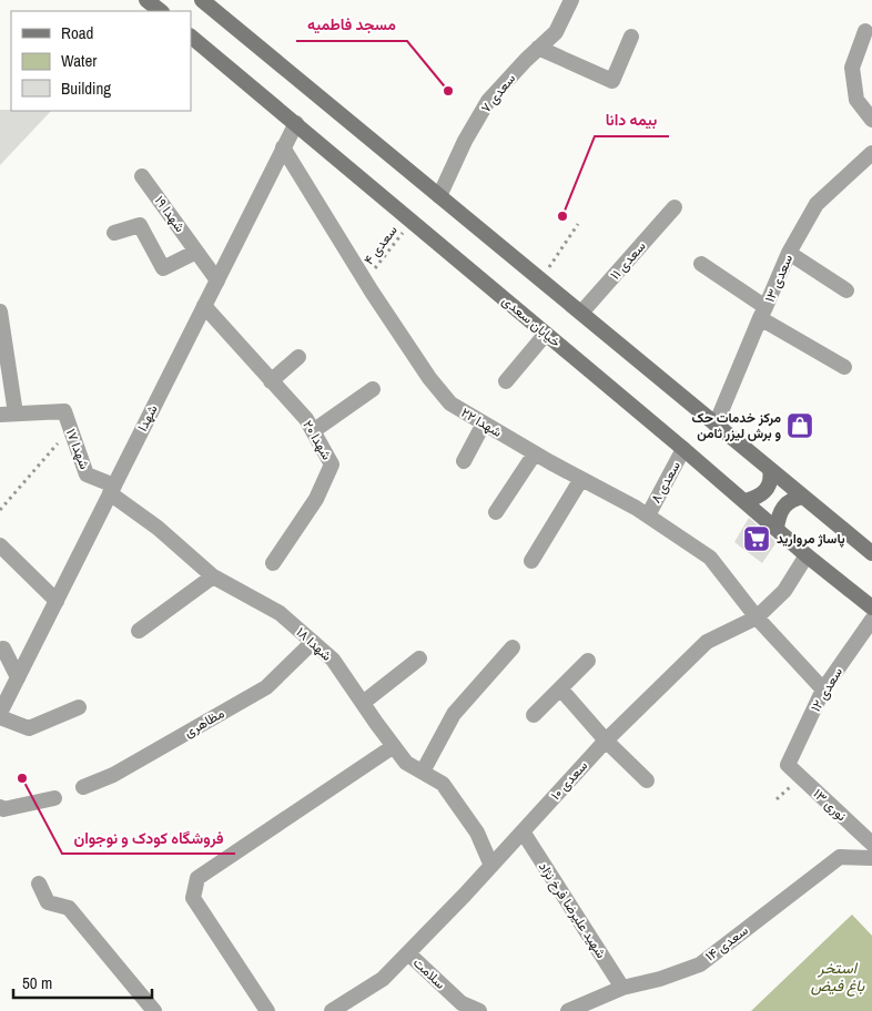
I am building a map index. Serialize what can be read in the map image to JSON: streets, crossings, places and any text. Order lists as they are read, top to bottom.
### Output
{
  "streets": {
    "main road": ["خیابان سعدی"],
    "street": [
      "سعدی ۷",
      "شهدا ۱۹",
      "سعدی ۱۱",
      "سعدی ۱۳",
      "شهدا",
      "شهدا ۲۲",
      "شهدا ۲۰",
      "شهدا ۱۷",
      "سعدی ۸",
      "شهدا ۱۸",
      "سعدی ۱۲",
      "مظاهری",
      "سعدی ۱۰",
      "نوری ۱۳",
      "شهید علیرضا فرخ نژاد",
      "سعدی ۱۴",
      "سلامت"
    ],
    "path": ["سعدی ۴"]
  },
  "crossings": [
    ["شهدا ۱۹", "شهدا"],
    ["سعدی ۴", "خیابان سعدی"],
    ["سعدی ۴", "شهدا ۲۲"],
    ["خیابان سعدی", "شهدا"],
    ["خیابان سعدی", "سعدی ۸"],
    ["خیابان سعدی", "سعدی ۱۰"],
    ["شهدا", "شهدا ۲۲"],
    ["شهدا", "شهدا ۲۰"],
    ["شهدا", "شهدا ۱۷"],
    ["شهدا", "شهدا ۱۸"],
    ["شهدا ۲۲", "سعدی ۸"],
    ["شهدا ۲۲", "سعدی ۱۲"],
    ["شهدا ۲۲", "سعدی ۱۰"],
    ["شهدا ۱۷", "شهدا ۱۸"],
    ["شهدا ۱۸", "مظاهری"],
    ["شهدا ۱۸", "سعدی ۱۰"],
    ["سعدی ۱۲", "نوری ۱۳"],
    ["سعدی ۱۰", "شهید علیرضا فرخ نژاد"],
    ["سعدی ۱۰", "سلامت"],
    ["شهید علیرضا فرخ نژاد", "سعدی ۱۴"]
  ],
  "water": ["استخر باغ فیض"],
  "places": {
    "other": ["مسجد فاطمیه", "بیمه دانا", "فروشگاه کودک و نوجوان"],
    "shop": ["مرکز خدمات حک و برش لیزر ثامن"],
    "supermarket": ["پاساژ مروارید"]
  },
  "legend": ["Road", "Water", "Building"],
  "scale_bar": "50 m"
}
